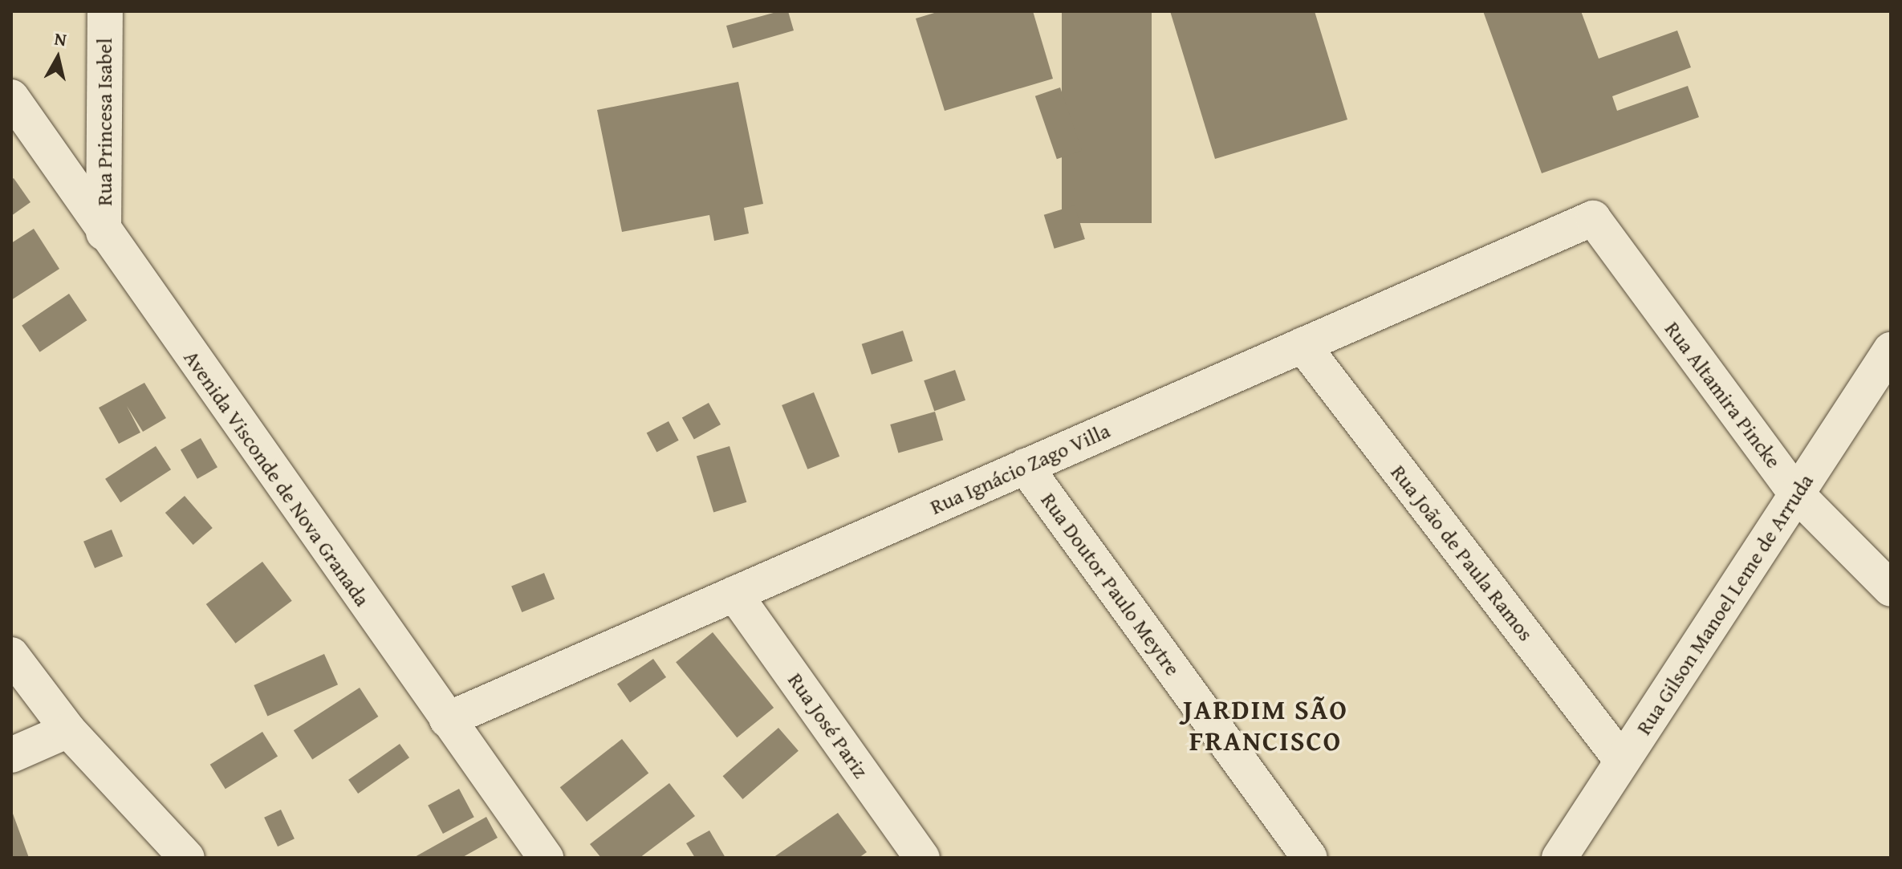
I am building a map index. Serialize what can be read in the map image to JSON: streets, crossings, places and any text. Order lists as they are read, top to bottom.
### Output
{
  "streets": {
    "street": [
      "Rua Princesa Isabel",
      "Rua Altamira Pincke",
      "Rua Ignácio Zago Villa",
      "Avenida Visconde de Nova Granada",
      "Rua João de Paula Ramos",
      "Rua Doutor Paulo Meytre",
      "Rua Gilson Manoel Leme de Arruda",
      "Rua José Pariz"
    ]
  },
  "crossings": [
    ["Rua Princesa Isabel", "Avenida Visconde de Nova Granada"],
    ["Rua Altamira Pincke", "Rua Ignácio Zago Villa"],
    ["Rua Altamira Pincke", "Rua Gilson Manoel Leme de Arruda"],
    ["Rua Ignácio Zago Villa", "Avenida Visconde de Nova Granada"],
    ["Rua Ignácio Zago Villa", "Rua João de Paula Ramos"],
    ["Rua Ignácio Zago Villa", "Rua Doutor Paulo Meytre"],
    ["Rua Ignácio Zago Villa", "Rua José Pariz"],
    ["Rua João de Paula Ramos", "Rua Gilson Manoel Leme de Arruda"]
  ],
  "districts": ["JARDIM SÃO FRANCISCO"],
  "north": "top"
}
